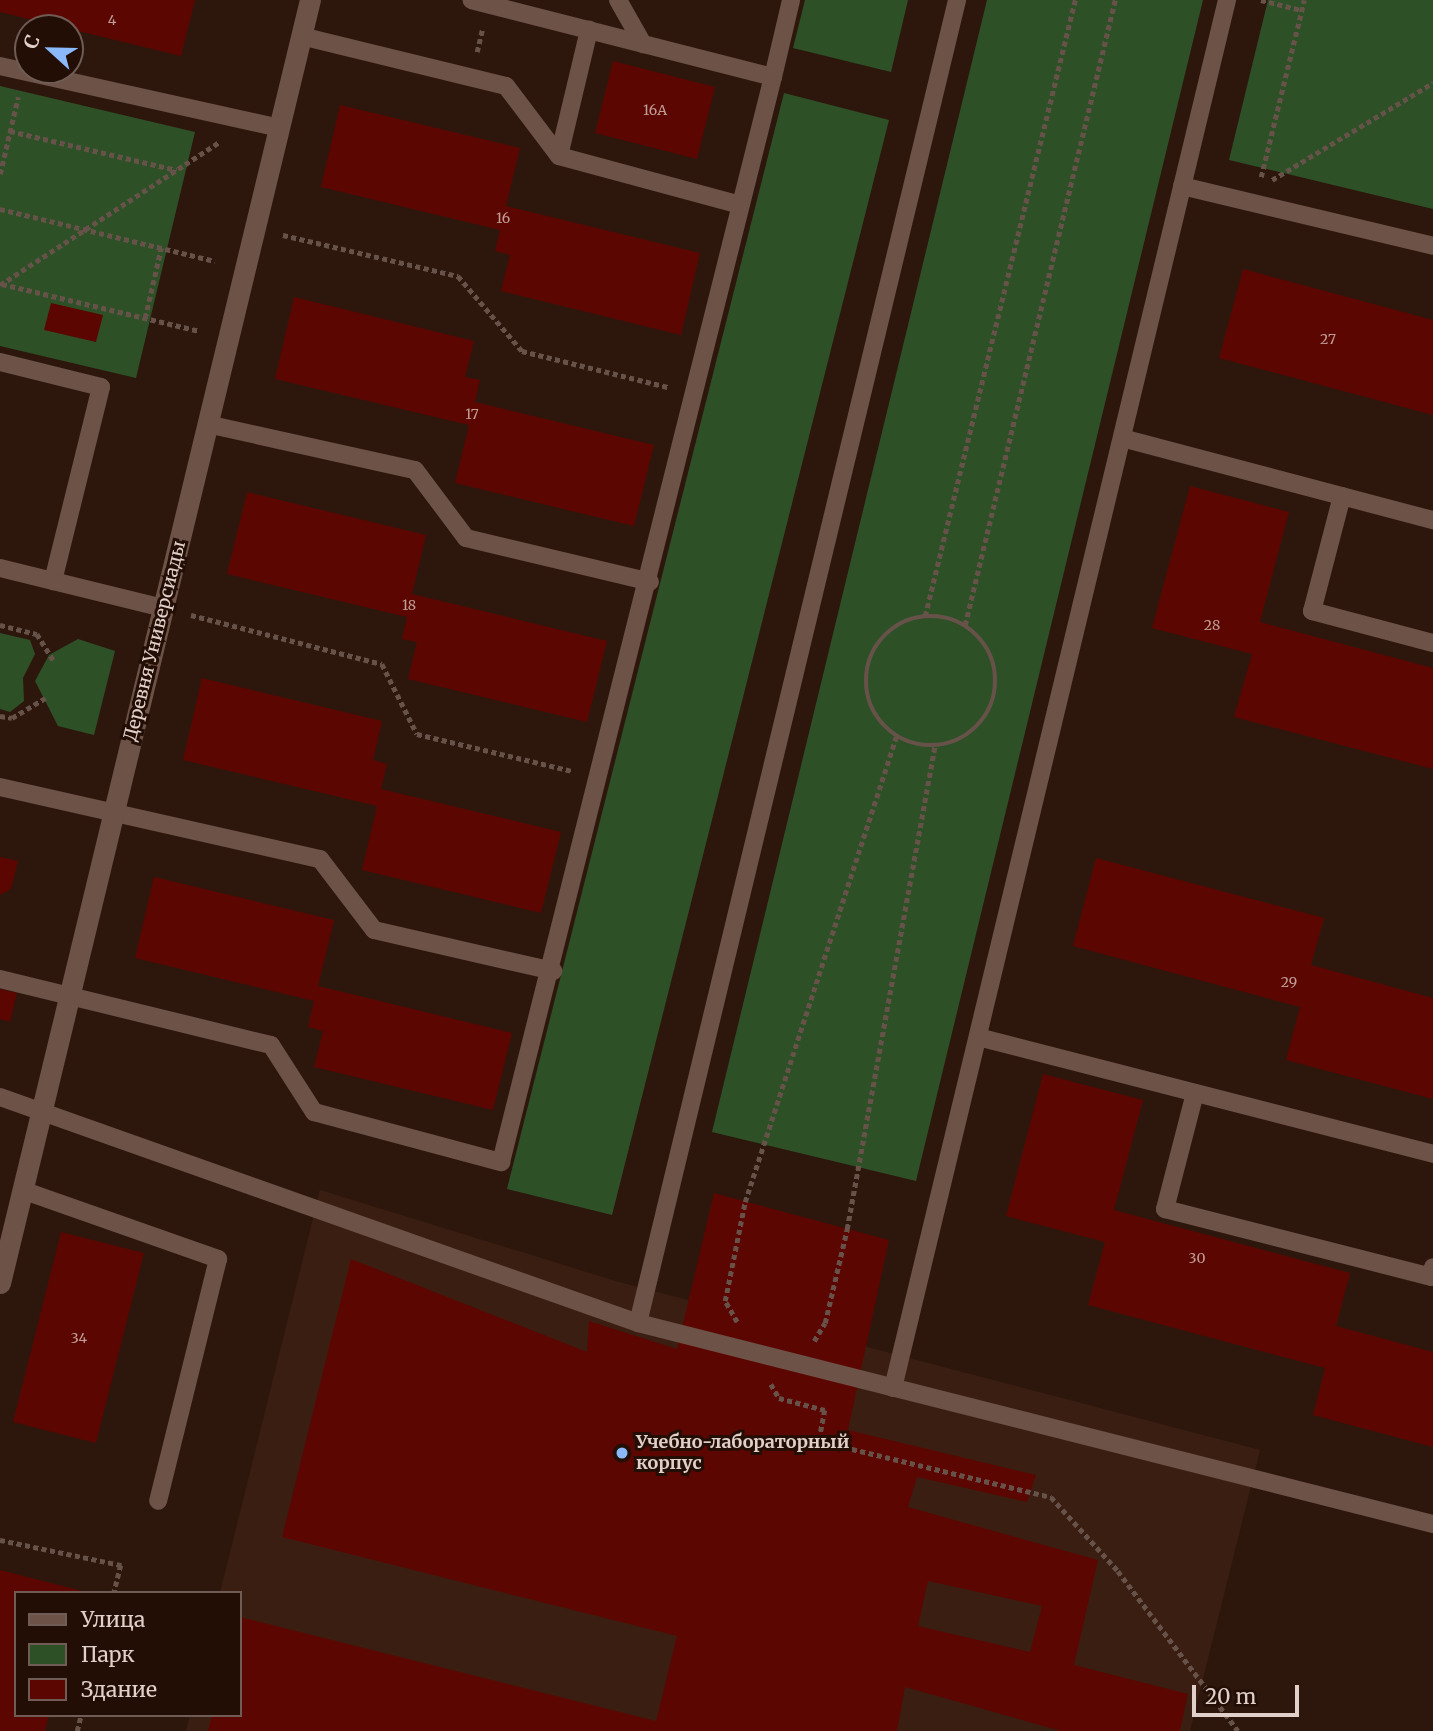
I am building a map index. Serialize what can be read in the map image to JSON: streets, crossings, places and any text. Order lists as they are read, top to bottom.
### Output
{
  "streets": {
    "street": ["Деревня Универсиады"]
  },
  "places": ["Учебно-лабораторный корпус"],
  "house_numbers": [
    "4",
    "16А",
    "16",
    "27",
    "17",
    "18",
    "28",
    "29",
    "30",
    "34"
  ],
  "legend": ["Улица", "Парк", "Здание"],
  "scale_bar": "20 m",
  "north": "left"
}
